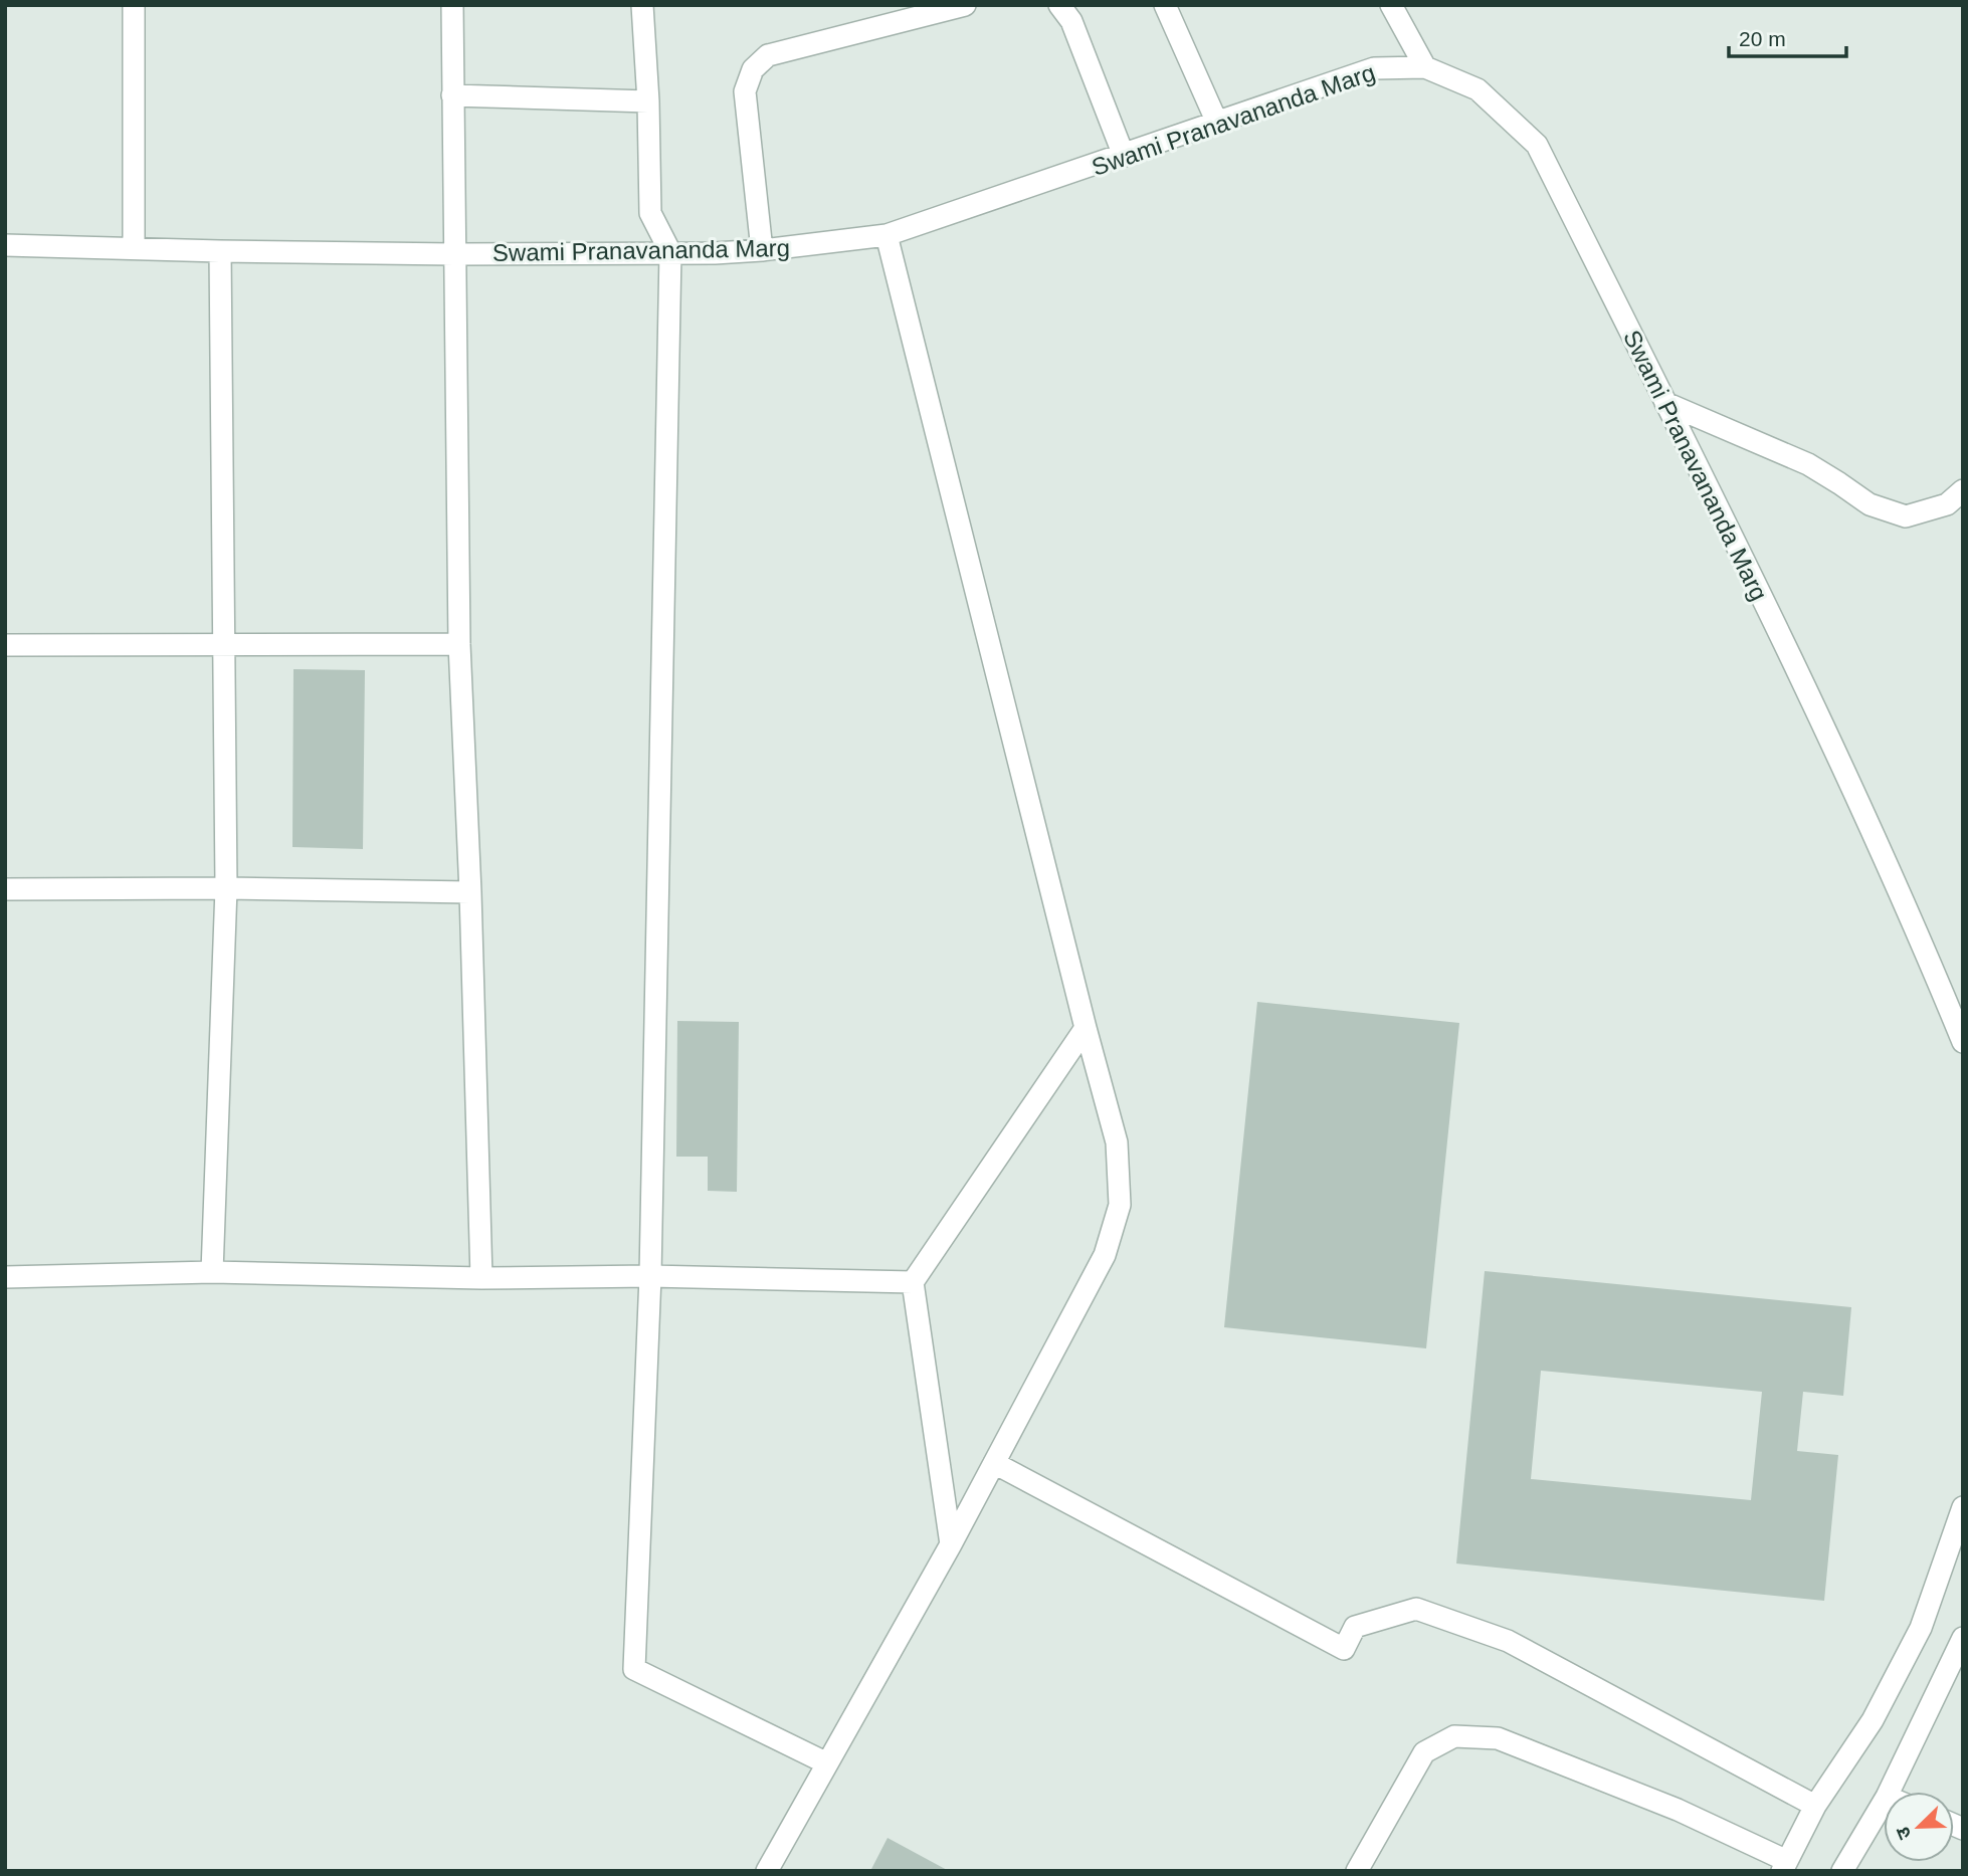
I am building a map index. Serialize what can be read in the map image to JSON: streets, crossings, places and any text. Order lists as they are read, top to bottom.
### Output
{
  "streets": {
    "street": ["Swami Pranavananda Marg"]
  },
  "scale_bar": "20 m",
  "north": "bottom left"
}
